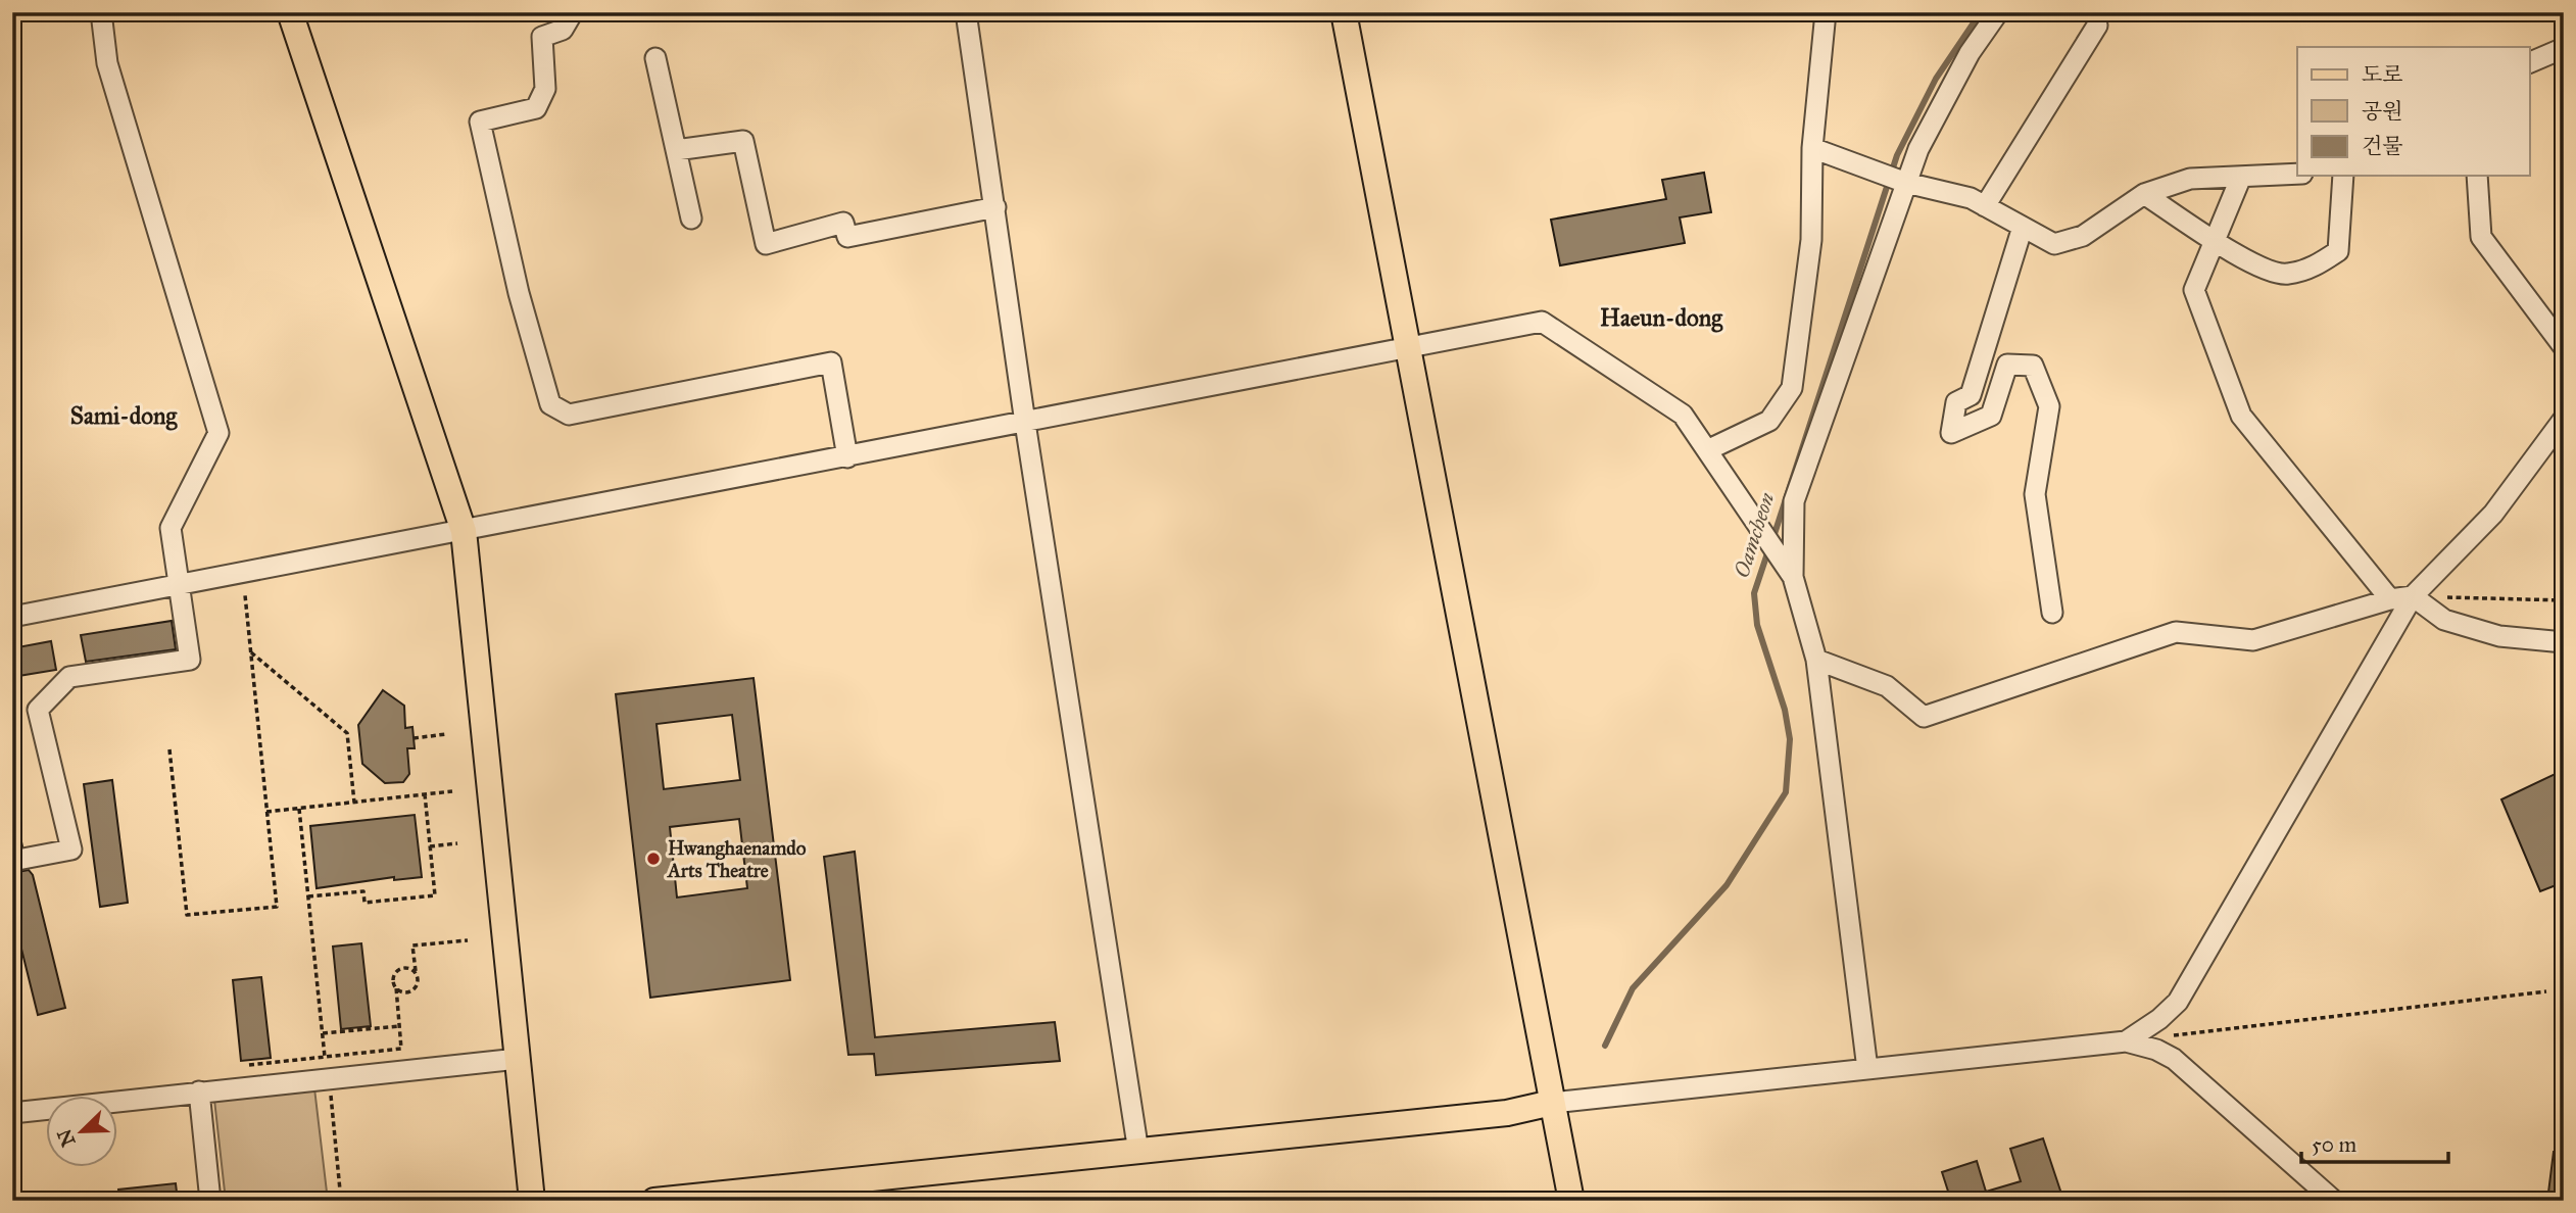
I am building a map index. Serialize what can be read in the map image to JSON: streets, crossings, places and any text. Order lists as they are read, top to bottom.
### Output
{
  "districts": ["Haeun-dong", "Sami-dong"],
  "water": ["Oamcheon"],
  "places": ["Hwanghaenamdo Arts Theatre"],
  "legend": ["도로", "공원", "건물"],
  "scale_bar": "50 m",
  "north": "bottom left"
}
